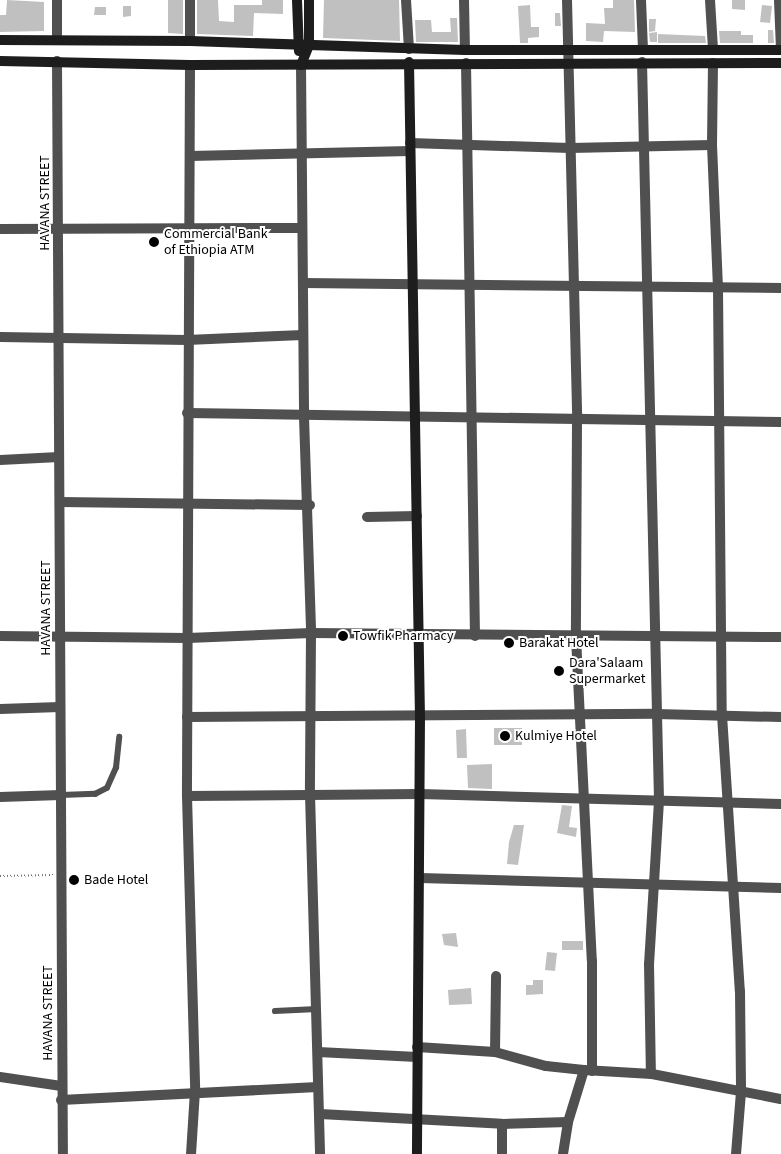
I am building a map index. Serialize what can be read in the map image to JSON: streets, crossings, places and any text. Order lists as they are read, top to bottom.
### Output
{
  "streets": {
    "street": ["HAVANA STREET"]
  },
  "places": [
    "Commercial Bank of Ethiopia ATM",
    "Towfik Pharmacy",
    "Barakat Hotel",
    "Dara'Salaam Supermarket",
    "Kulmiye Hotel",
    "Bade Hotel"
  ]
}
